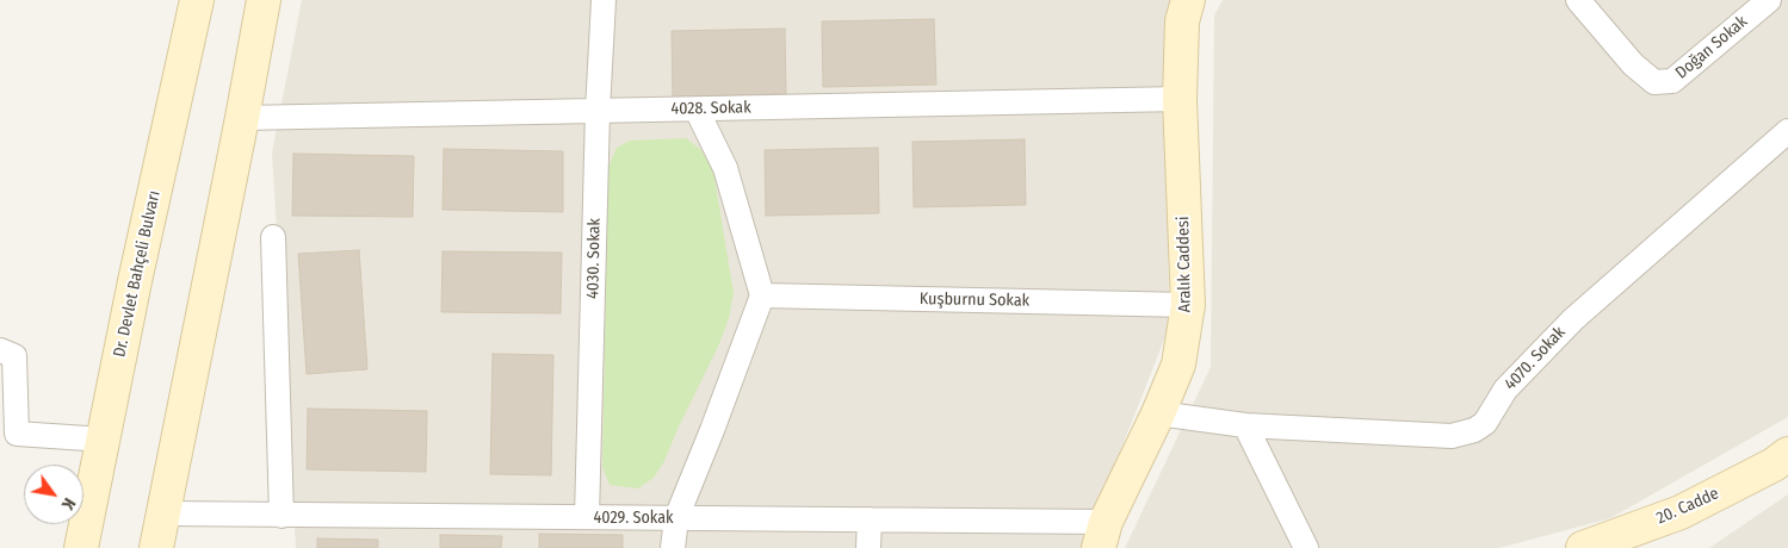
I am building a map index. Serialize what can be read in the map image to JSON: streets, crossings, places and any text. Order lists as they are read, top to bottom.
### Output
{
  "streets": {
    "street": [
      "Doğan Sokak",
      "4028. Sokak",
      "4030. Sokak",
      "Aralık Caddesi",
      "Dr. Devlet Bahçeli Bulvarı",
      "Kuşburnu Sokak",
      "4070. Sokak",
      "20. Cadde",
      "4029. Sokak"
    ]
  },
  "crossings": [
    ["4028. Sokak", "4030. Sokak"],
    ["4028. Sokak", "Aralık Caddesi"],
    ["4030. Sokak", "4029. Sokak"],
    ["Aralık Caddesi", "Kuşburnu Sokak"],
    ["Aralık Caddesi", "4070. Sokak"],
    ["Aralık Caddesi", "4029. Sokak"]
  ],
  "north": "bottom right"
}
